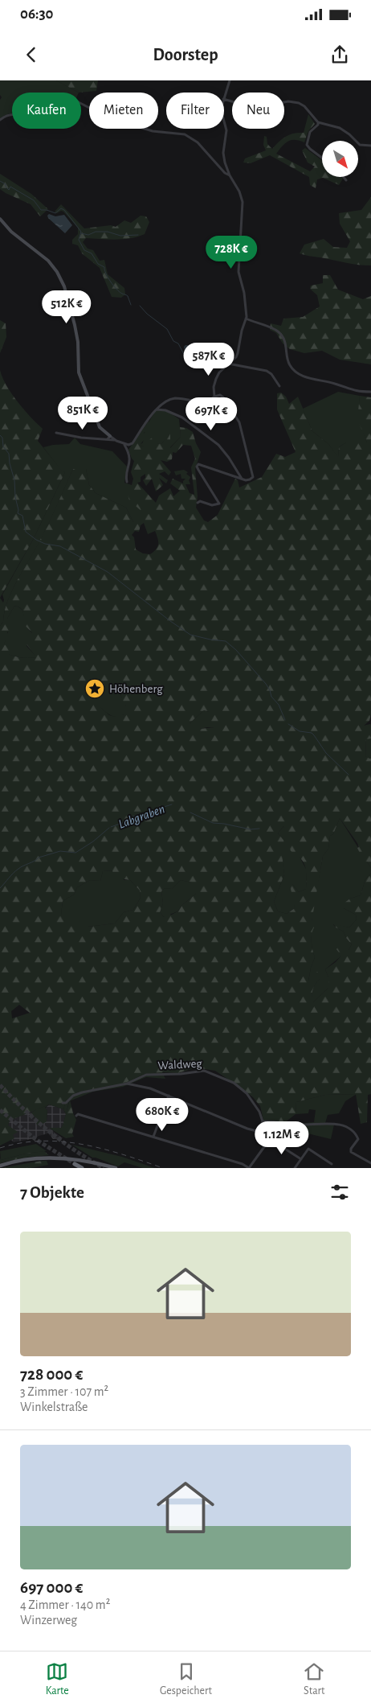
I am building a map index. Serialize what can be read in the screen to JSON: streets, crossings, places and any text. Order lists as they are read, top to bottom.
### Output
{
  "streets": {
    "street": ["Waldweg"]
  },
  "water": ["Labgraben"],
  "places": {
    "place": ["Höhenberg"]
  },
  "north": "bottom right",
  "page": {
    "status": "06:30",
    "header": "Doorstep",
    "chip": [
      "Kaufen",
      "Mieten",
      "Filter",
      "Neu"
    ],
    "price": [
      "728K €",
      "512K €",
      "587K €",
      "851K €",
      "697K €",
      "680K €",
      "1.12M €"
    ],
    "heading": "7 Objekte",
    "list": [
      {
        "name": "728 000 €",
        "note": "3 Zimmer · 107 m² · Winkelstraße"
      },
      {
        "name": "697 000 €",
        "note": "4 Zimmer · 140 m² · Winzerweg"
      }
    ],
    "tabs": ["Karte", "Gespeichert", "Start"]
  }
}
